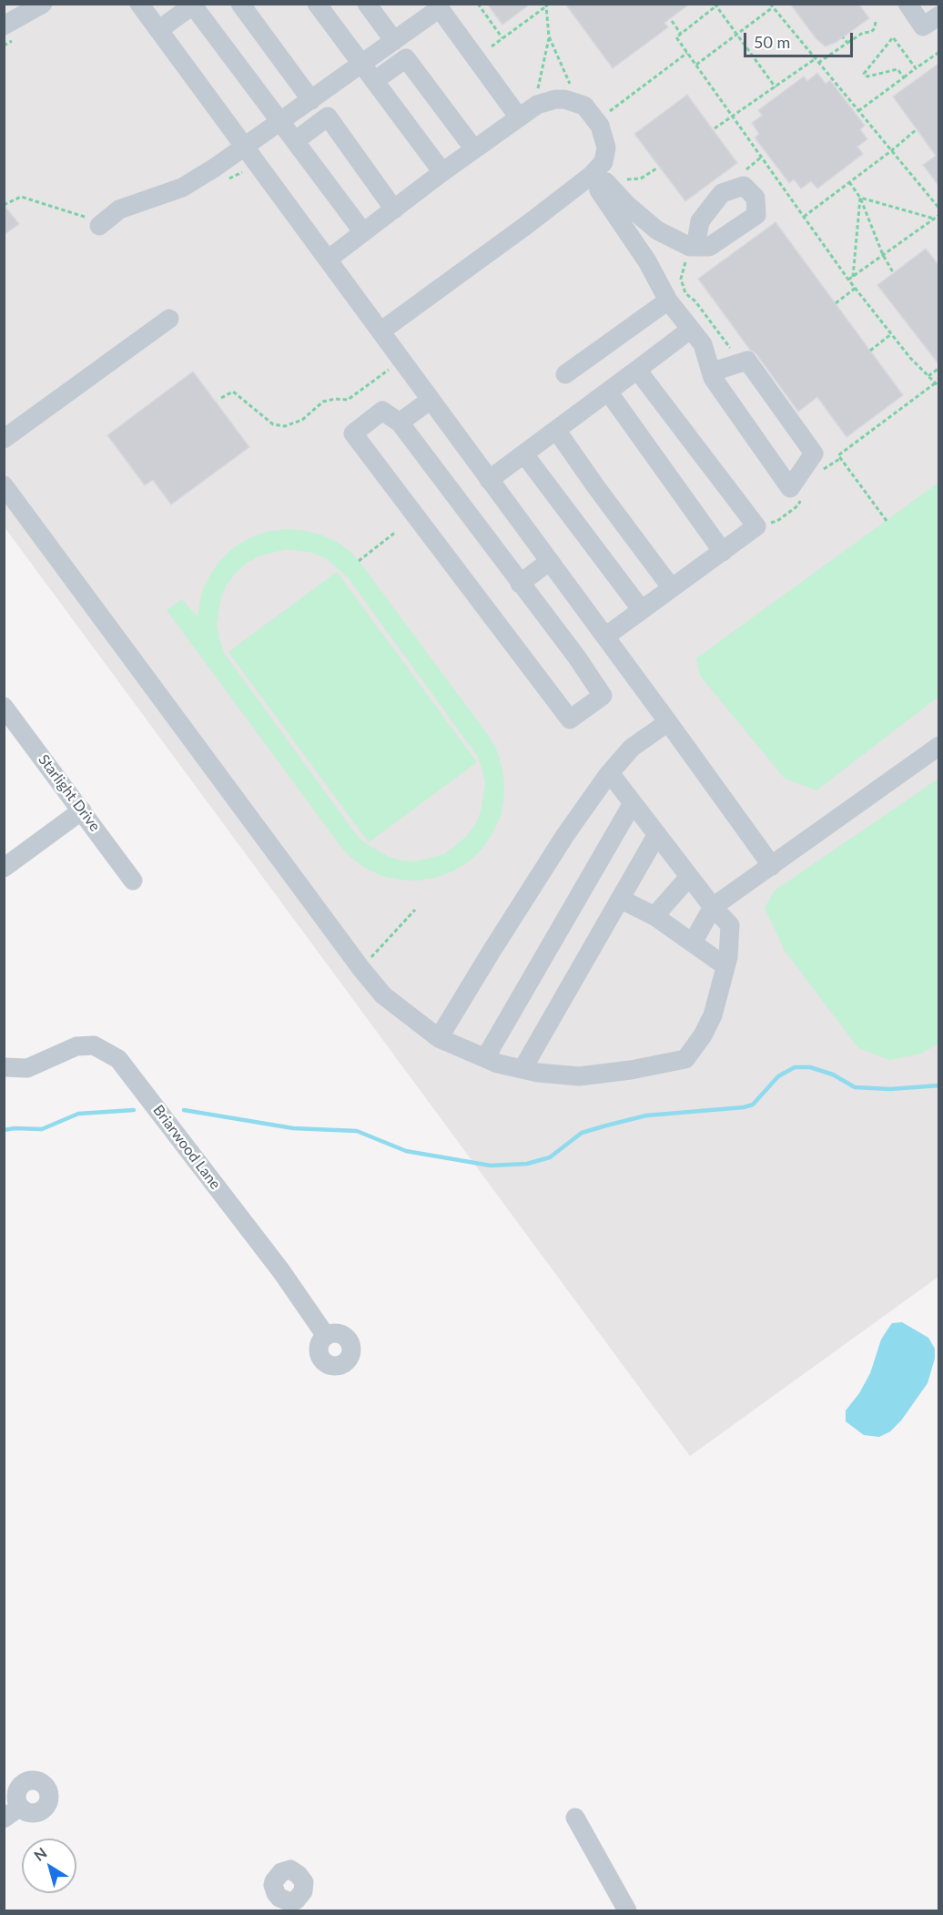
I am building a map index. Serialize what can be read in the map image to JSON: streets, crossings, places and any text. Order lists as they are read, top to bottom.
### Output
{
  "streets": {
    "street": ["Starlight Drive", "Briarwood Lane"]
  },
  "scale_bar": "50 m",
  "north": "top left"
}
